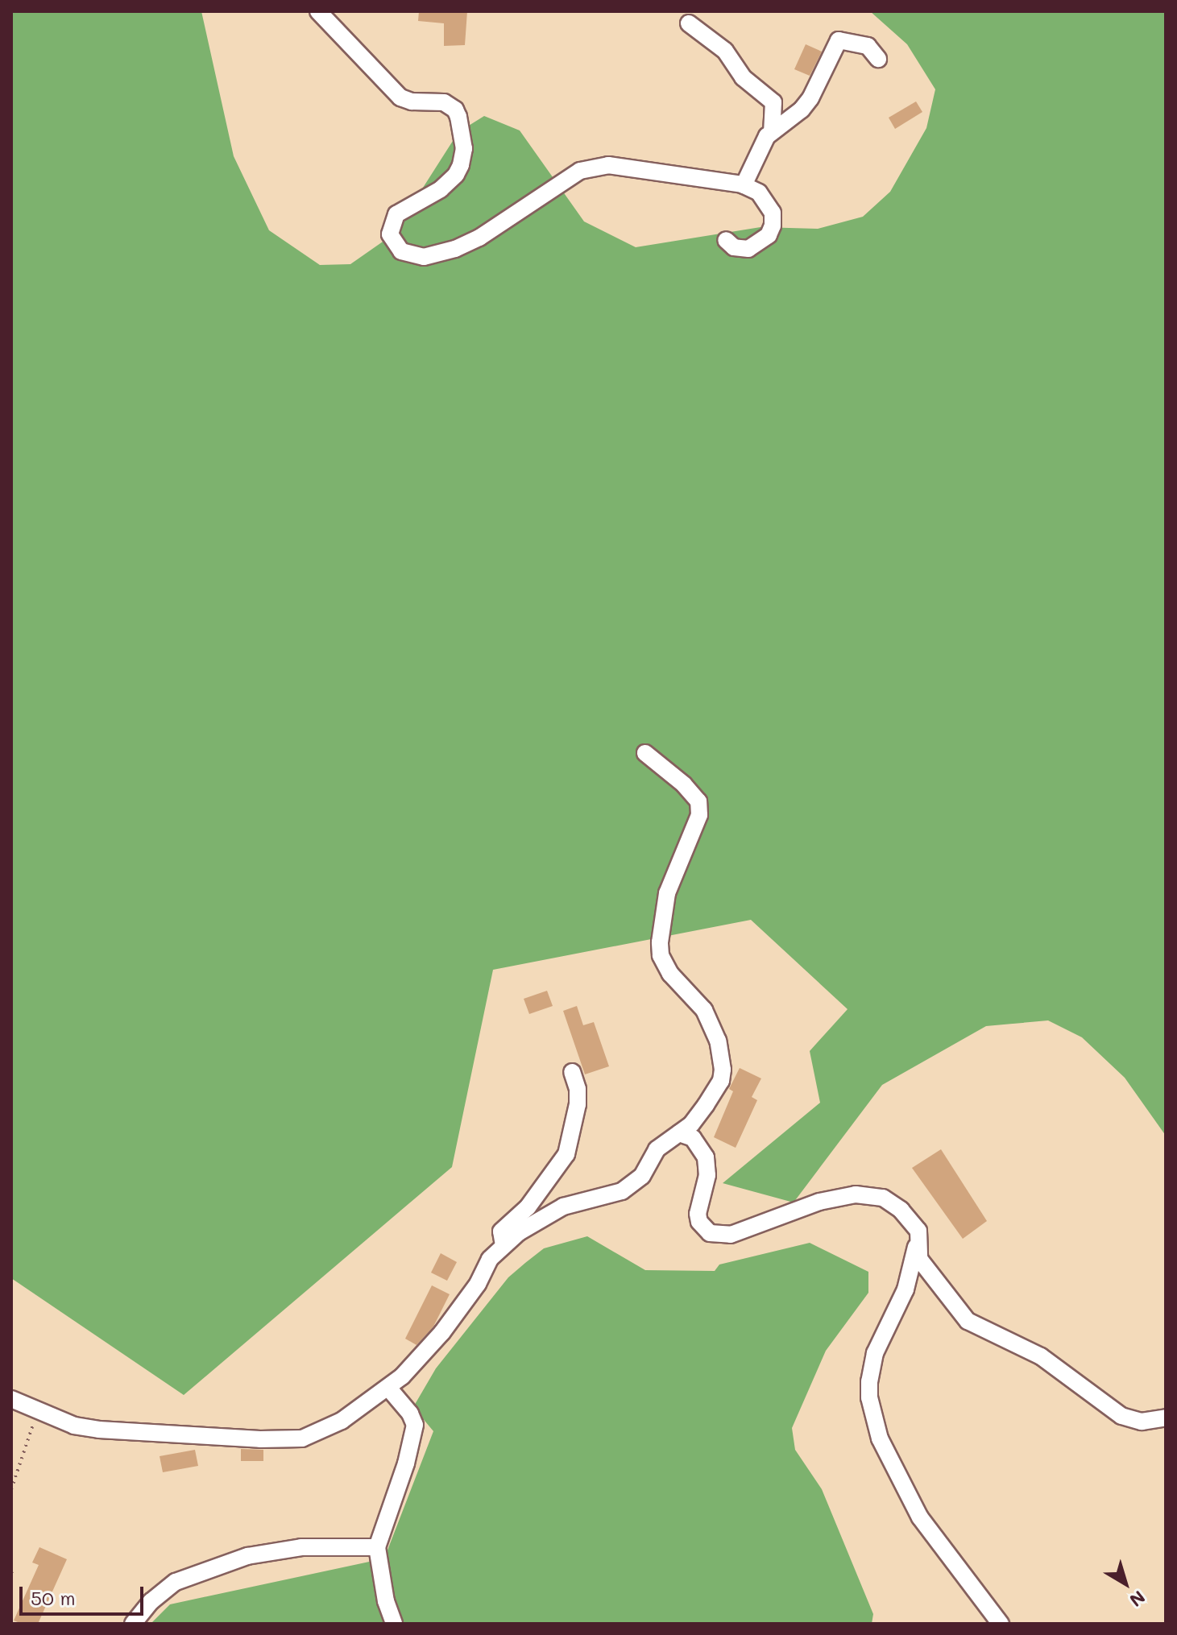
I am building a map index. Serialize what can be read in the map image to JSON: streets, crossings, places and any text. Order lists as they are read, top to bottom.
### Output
{
  "scale_bar": "50 m",
  "north": "bottom right"
}
